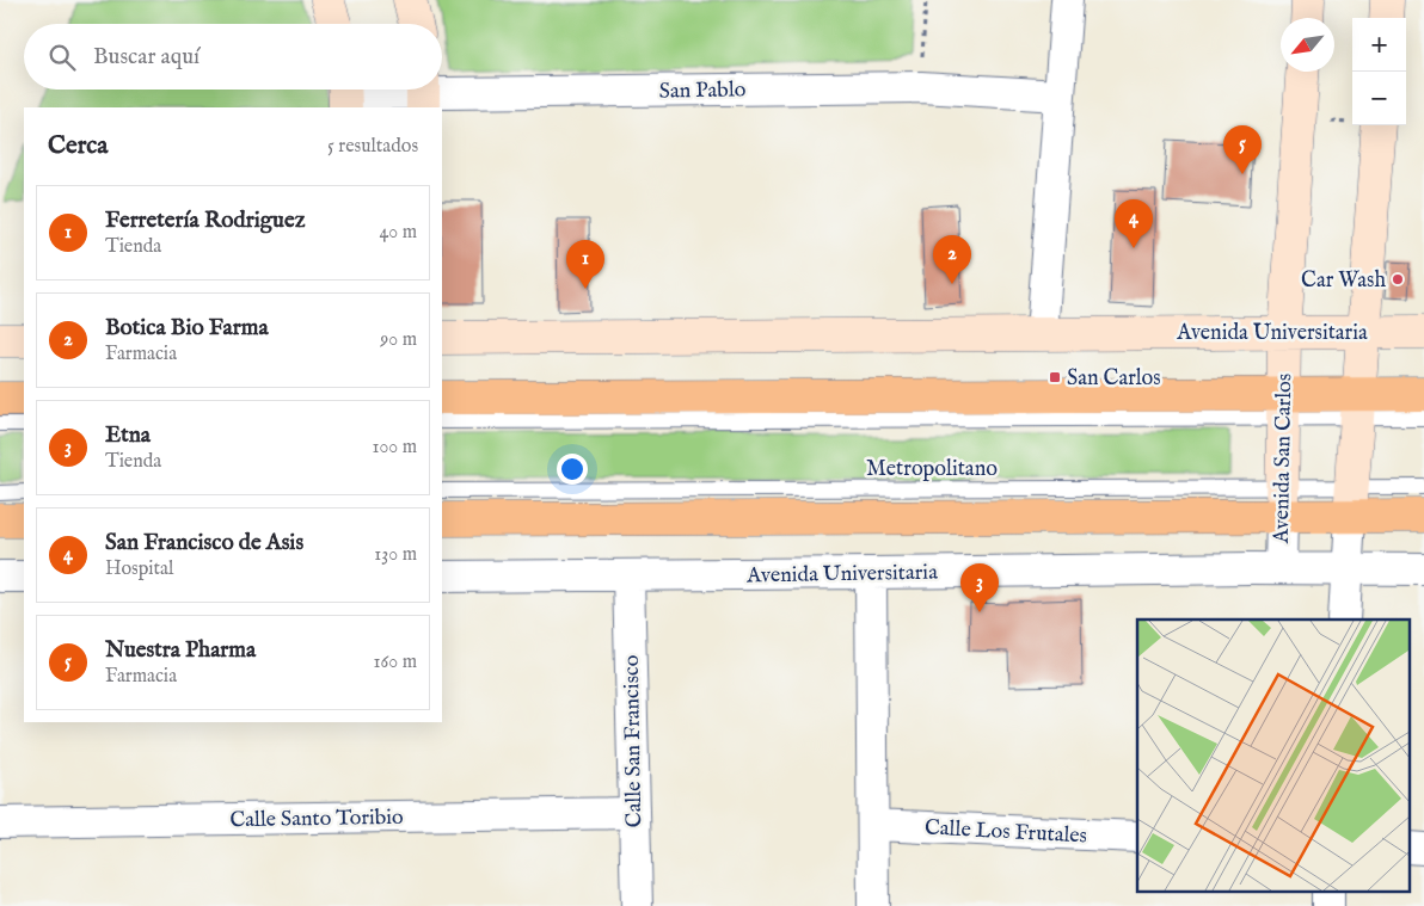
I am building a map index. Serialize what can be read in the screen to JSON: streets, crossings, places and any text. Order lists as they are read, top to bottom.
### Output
{
  "streets": {
    "street": [
      "San Pablo",
      "Avenida Universitaria",
      "Avenida San Carlos",
      "Calle San Francisco",
      "Calle Santo Toribio",
      "Calle Los Frutales"
    ],
    "lane": ["Metropolitano"]
  },
  "crossings": [
    ["Avenida Universitaria", "Avenida San Carlos"],
    ["Avenida Universitaria", "Calle San Francisco"],
    ["Avenida San Carlos", "Metropolitano"],
    ["Calle San Francisco", "Calle Santo Toribio"]
  ],
  "places": {
    "other": ["Car Wash"],
    "transit": ["San Carlos"]
  },
  "north": "bottom left",
  "page": {
    "map_buttons": ["+", "−"],
    "search": "Buscar aquí",
    "heading": ["Cerca", "5 resultados"],
    "pins": [
      "5",
      "4",
      "2",
      "1",
      "3"
    ],
    "list": [
      {
        "mark": "1",
        "name": "Ferretería Rodriguez",
        "note": "Tienda",
        "value": "40 m"
      },
      {
        "mark": "2",
        "name": "Botica Bio Farma",
        "note": "Farmacia",
        "value": "90 m"
      },
      {
        "mark": "3",
        "name": "Etna",
        "note": "Tienda",
        "value": "100 m"
      },
      {
        "mark": "4",
        "name": "San Francisco de Asis",
        "note": "Hospital",
        "value": "130 m"
      },
      {
        "mark": "5",
        "name": "Nuestra Pharma",
        "note": "Farmacia",
        "value": "160 m"
      }
    ]
  }
}
